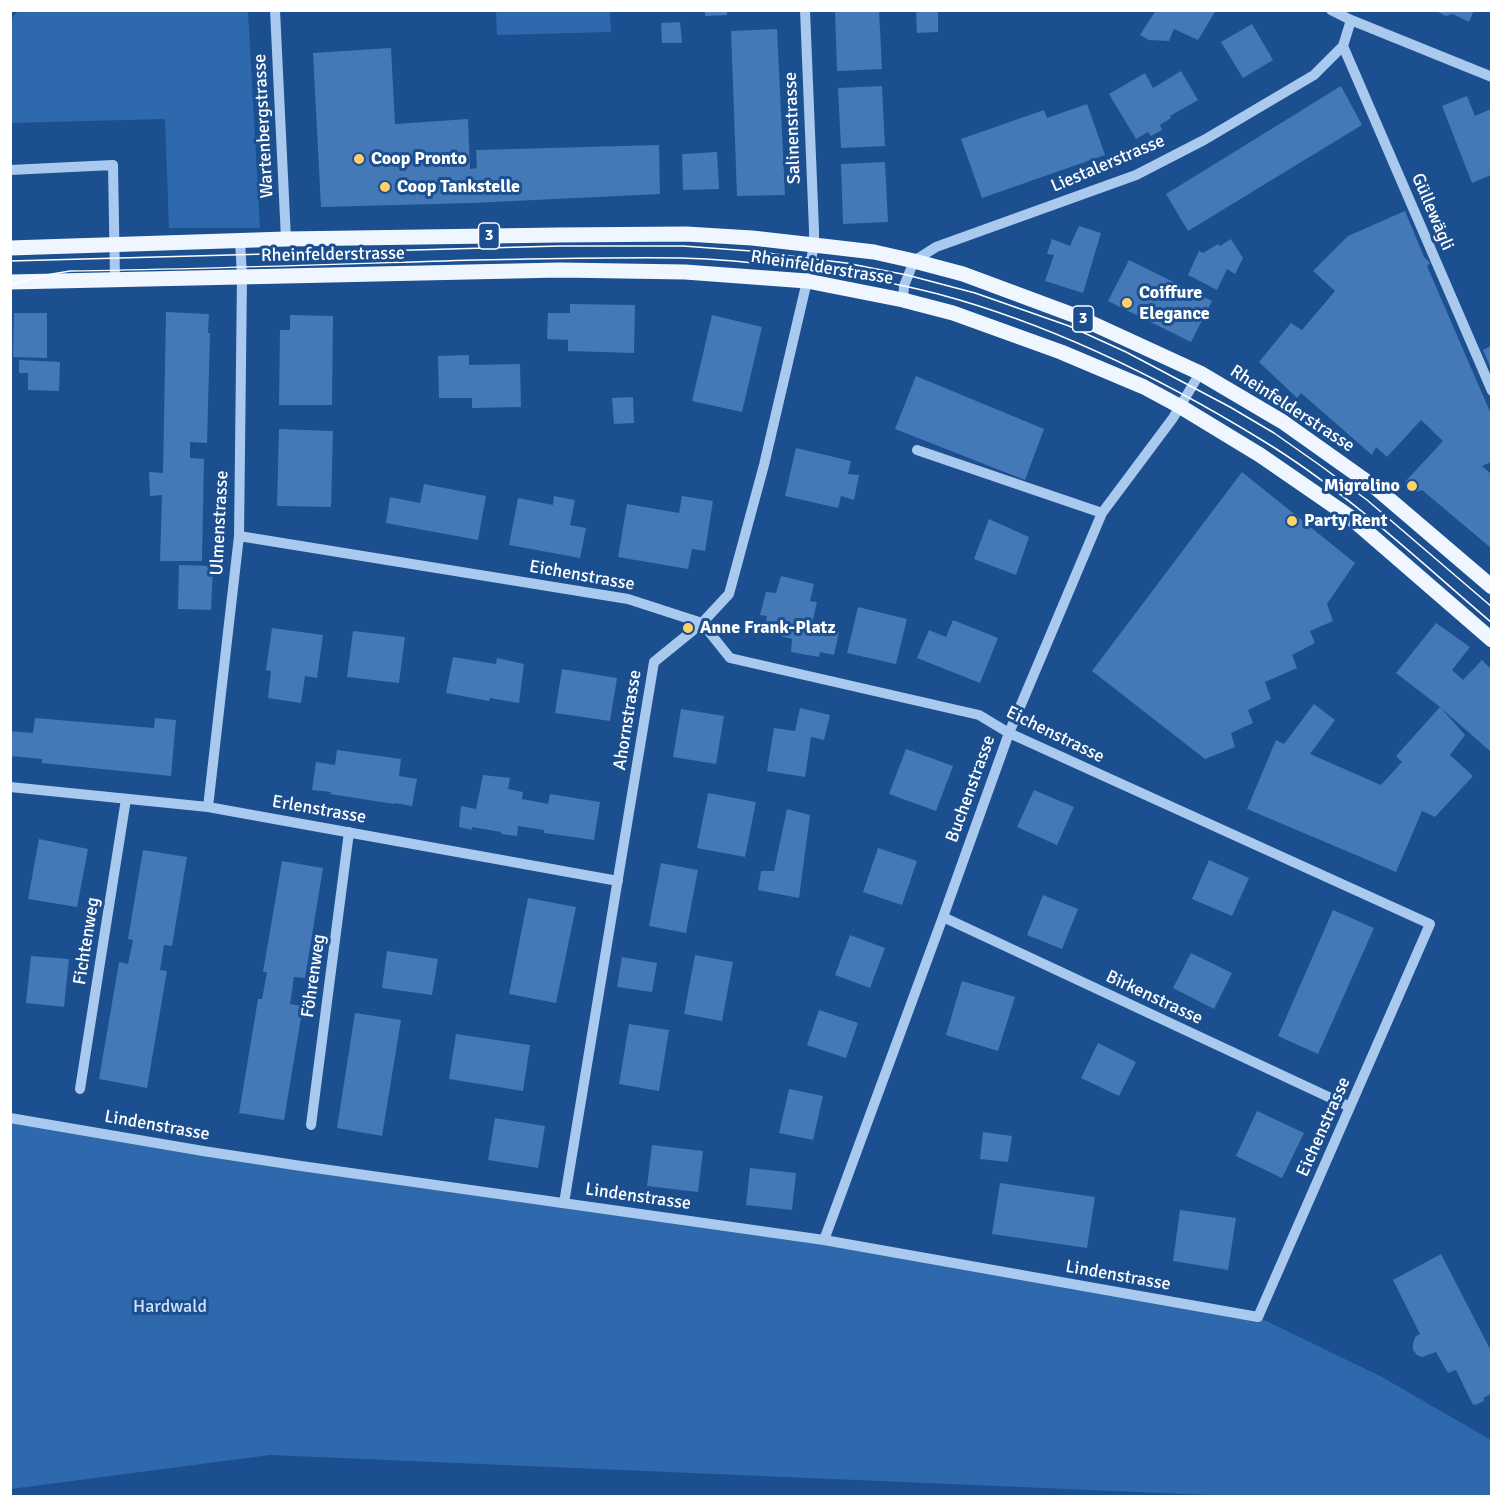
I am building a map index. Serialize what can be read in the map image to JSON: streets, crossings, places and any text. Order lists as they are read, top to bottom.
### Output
{
  "streets": {
    "main road": ["3", "Rheinfelderstrasse"],
    "street": [
      "Wartenbergstrasse",
      "Salinenstrasse",
      "Liestalerstrasse",
      "Güllewägli",
      "Ulmenstrasse",
      "Eichenstrasse",
      "Ahornstrasse",
      "Buchenstrasse",
      "Erlenstrasse",
      "Fichtenweg",
      "Föhrenweg",
      "Birkenstrasse",
      "Lindenstrasse"
    ]
  },
  "crossings": [
    ["Wartenbergstrasse", "Rheinfelderstrasse"],
    ["Salinenstrasse", "Rheinfelderstrasse"],
    ["Salinenstrasse", "Ahornstrasse"],
    ["Liestalerstrasse", "Güllewägli"],
    ["Liestalerstrasse", "Rheinfelderstrasse"],
    ["Rheinfelderstrasse", "Ulmenstrasse"],
    ["Rheinfelderstrasse", "Ahornstrasse"],
    ["Rheinfelderstrasse", "Buchenstrasse"],
    ["Ulmenstrasse", "Eichenstrasse"],
    ["Ulmenstrasse", "Erlenstrasse"],
    ["Eichenstrasse", "Ahornstrasse"],
    ["Eichenstrasse", "Buchenstrasse"],
    ["Eichenstrasse", "Birkenstrasse"],
    ["Eichenstrasse", "Lindenstrasse"],
    ["Ahornstrasse", "Erlenstrasse"],
    ["Ahornstrasse", "Lindenstrasse"],
    ["Buchenstrasse", "Birkenstrasse"],
    ["Buchenstrasse", "Lindenstrasse"],
    ["Erlenstrasse", "Fichtenweg"],
    ["Erlenstrasse", "Föhrenweg"]
  ],
  "parks": ["Hardwald"],
  "places": [
    "Coop Pronto",
    "Coop Tankstelle",
    "Coiffure Elegance",
    "Migrolino",
    "Party Rent",
    "Anne Frank-Platz"
  ]
}
